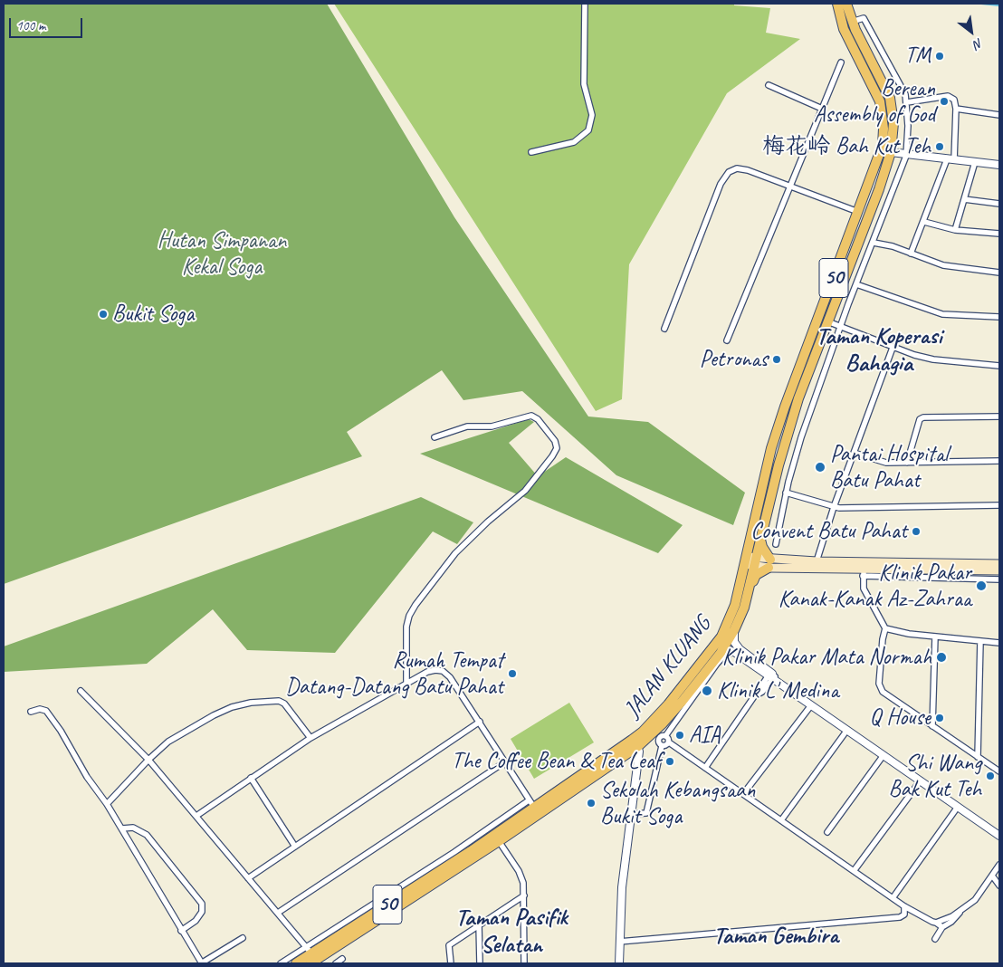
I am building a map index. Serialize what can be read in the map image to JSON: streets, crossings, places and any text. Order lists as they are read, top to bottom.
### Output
{
  "streets": {
    "highway": ["50", "JALAN KLUANG"]
  },
  "districts": ["Taman Koperasi Bahagia", "Taman Pasifik Selatan", "Taman Gembira"],
  "parks": ["Hutan Simpanan Kekal Soga"],
  "places": [
    "TM",
    "Berean Assembly of God",
    "梅花岭 Bah Kut Teh",
    "Bukit Soga",
    "Petronas",
    "Pantai Hospital Batu Pahat",
    "Convent Batu Pahat",
    "Klinik Pakar Kanak-Kanak Az-Zahraa",
    "Klinik Pakar Mata Normah",
    "Rumah Tempat Datang-Datang Batu Pahat",
    "Klinik L' Medina",
    "Q House",
    "AIA",
    "The Coffee Bean & Tea Leaf",
    "Shi Wang Bak Kut Teh",
    "Sekolah Kebangsaan Bukit Soga"
  ],
  "scale_bar": "100 m",
  "north": "bottom right"
}
